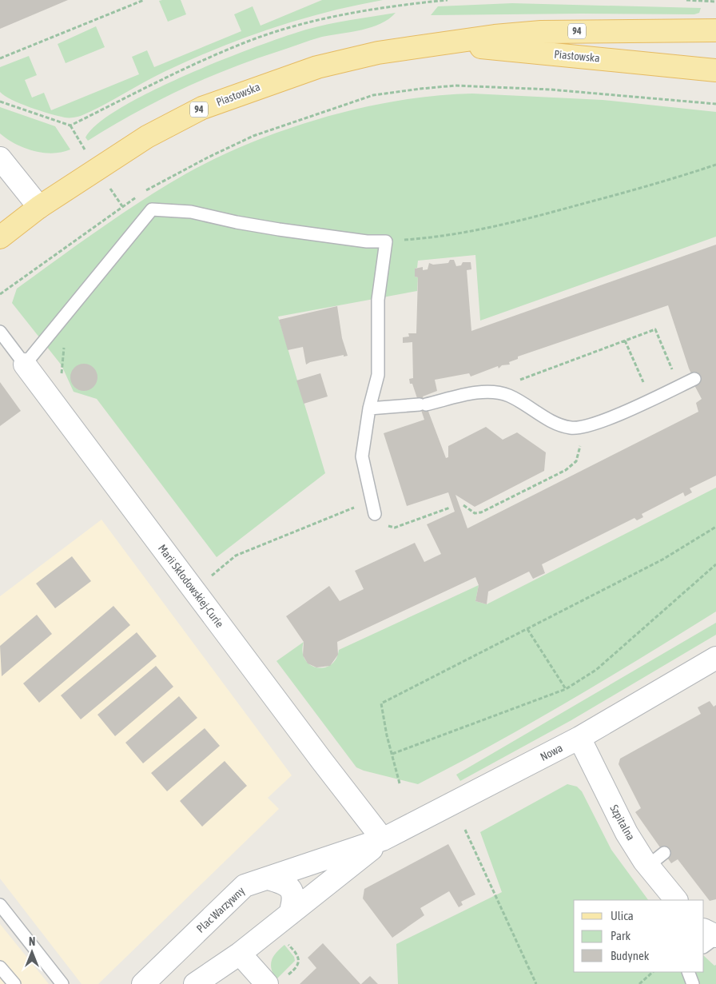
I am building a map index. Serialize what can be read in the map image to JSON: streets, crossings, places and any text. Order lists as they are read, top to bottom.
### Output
{
  "streets": {
    "main road": ["94", "Piastowska"],
    "street": [
      "Marii Skłodowskiej-Curie",
      "Nowa",
      "Szpitalna",
      "Plac Warzywny"
    ]
  },
  "crossings": [
    ["Marii Skłodowskiej-Curie", "Nowa"],
    ["Marii Skłodowskiej-Curie", "Plac Warzywny"],
    ["Nowa", "Szpitalna"],
    ["Nowa", "Plac Warzywny"]
  ],
  "legend": ["Ulica", "Park", "Budynek"],
  "north": "top"
}
